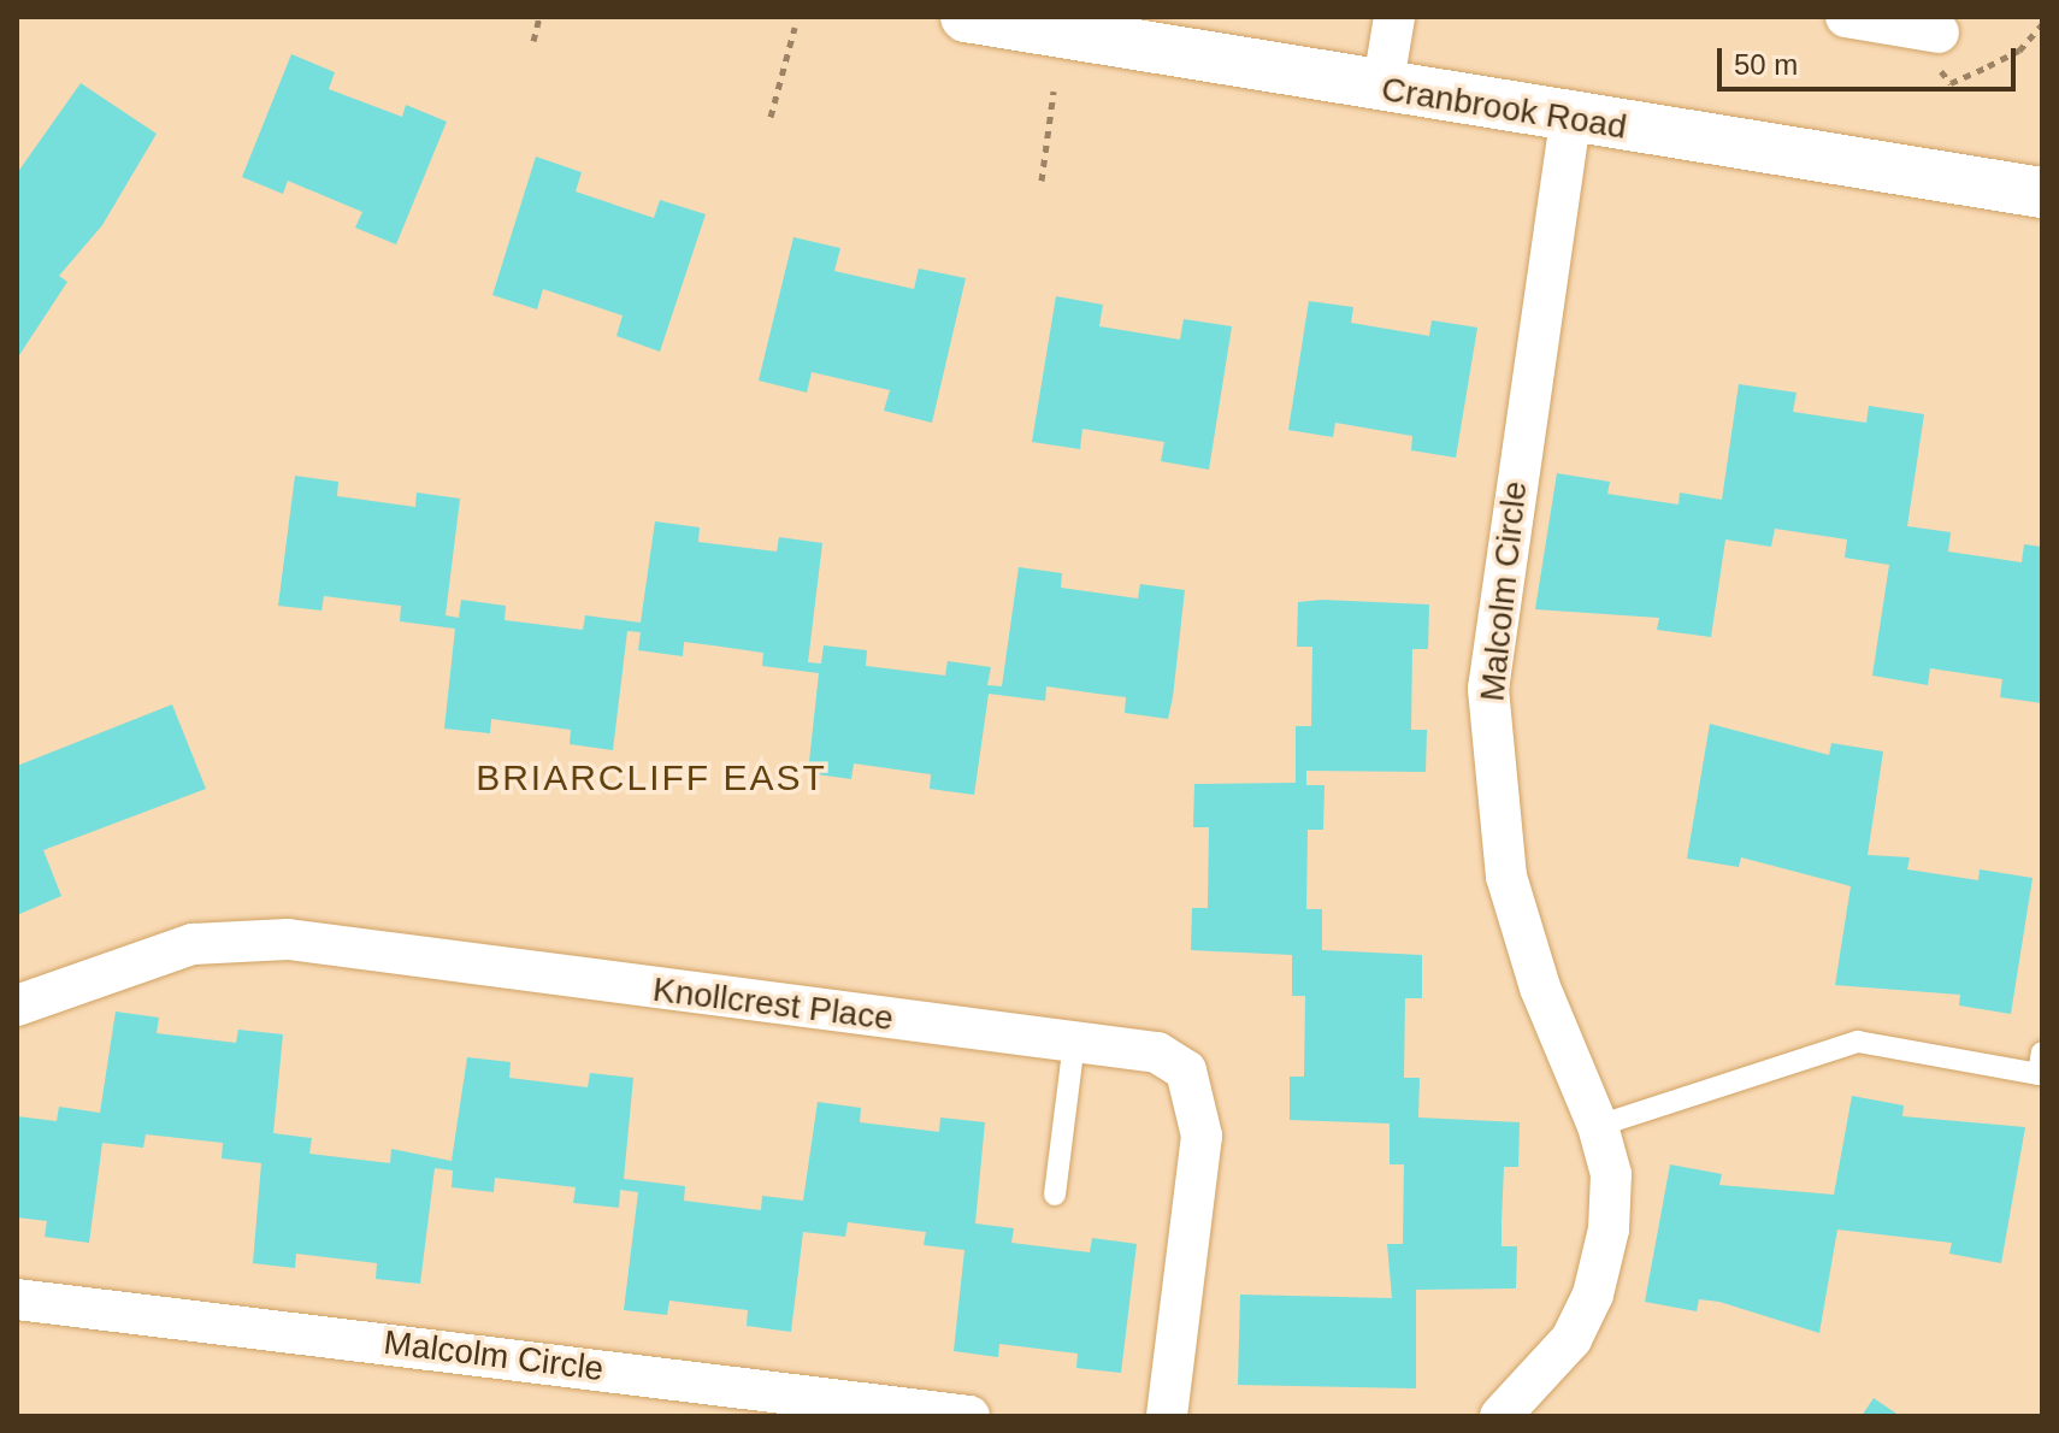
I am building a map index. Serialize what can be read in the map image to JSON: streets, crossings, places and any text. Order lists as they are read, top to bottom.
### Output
{
  "streets": {
    "street": ["Cranbrook Road", "Malcolm Circle", "Knollcrest Place"]
  },
  "crossings": [
    ["Cranbrook Road", "Malcolm Circle"]
  ],
  "districts": ["BRIARCLIFF EAST"],
  "scale_bar": "50 m"
}
